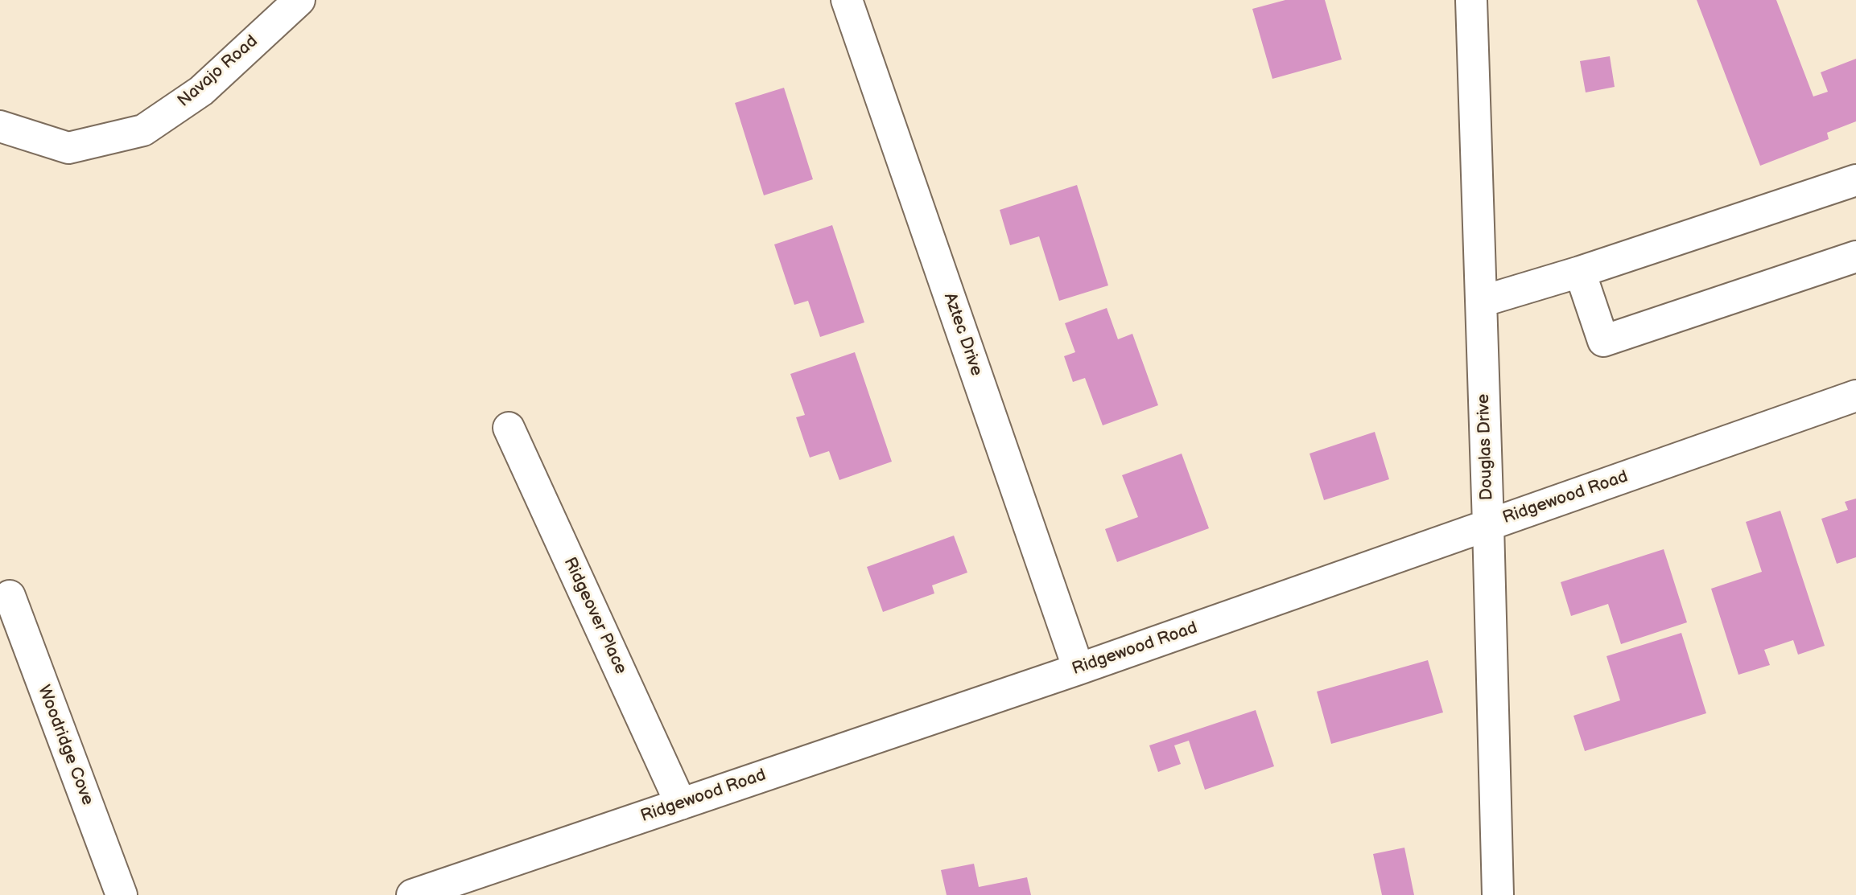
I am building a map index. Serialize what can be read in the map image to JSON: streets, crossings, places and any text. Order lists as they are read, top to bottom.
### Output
{
  "streets": {
    "street": [
      "Navajo Road",
      "Aztec Drive",
      "Douglas Drive",
      "Ridgewood Road",
      "Ridgeover Place",
      "Woodridge Cove"
    ]
  },
  "crossings": [
    ["Aztec Drive", "Ridgewood Road"],
    ["Douglas Drive", "Ridgewood Road"],
    ["Ridgewood Road", "Ridgeover Place"]
  ]
}
